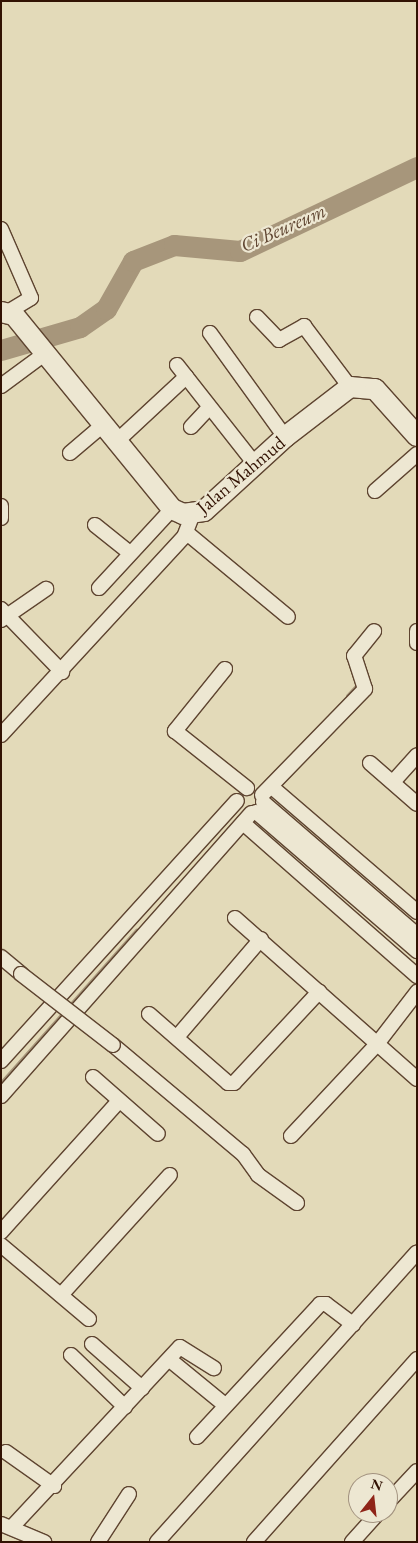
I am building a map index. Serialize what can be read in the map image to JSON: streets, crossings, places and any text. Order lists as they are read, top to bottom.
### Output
{
  "streets": {
    "street": ["Jalan Mahmud"]
  },
  "water": ["Ci Beureum"],
  "north": "top"
}
